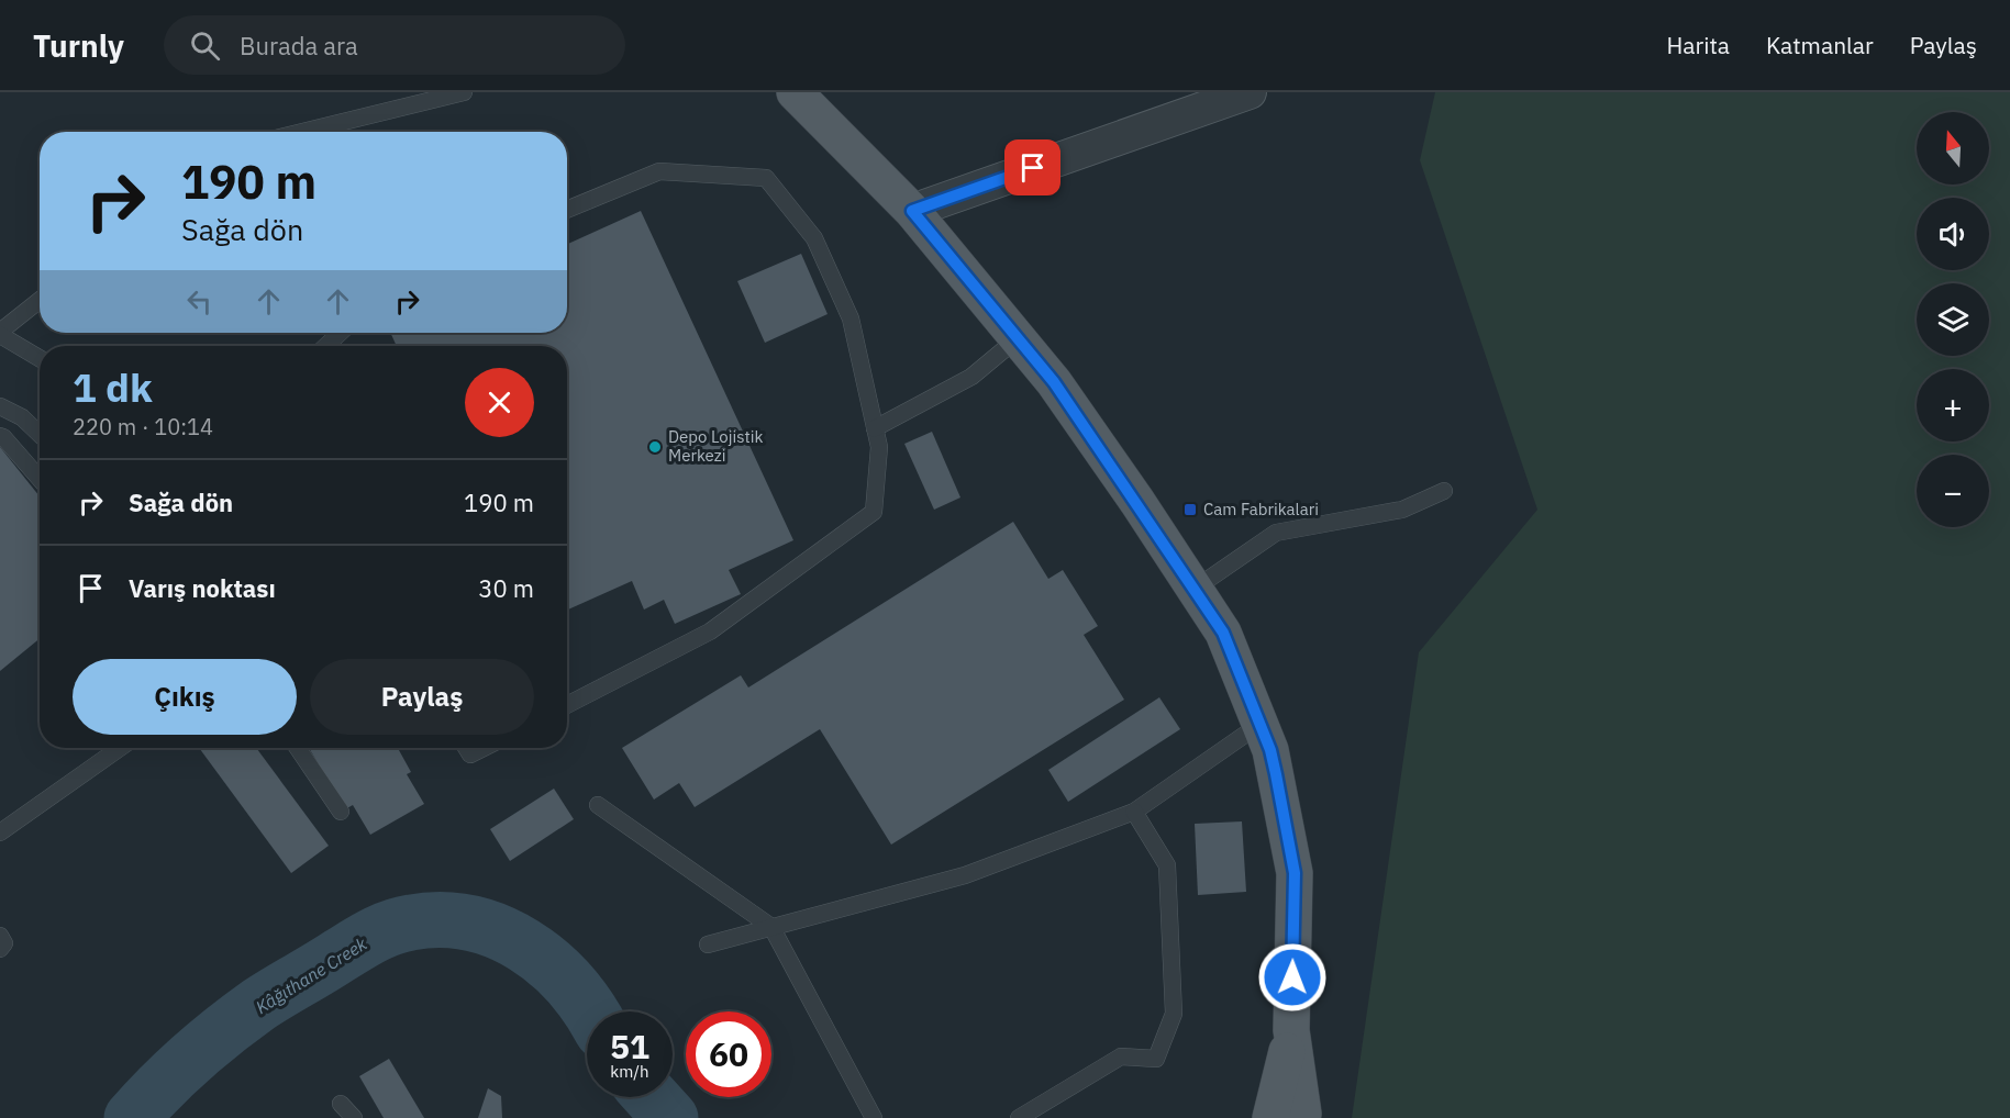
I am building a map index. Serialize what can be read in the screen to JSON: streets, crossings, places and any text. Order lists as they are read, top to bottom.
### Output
{
  "water": ["Kâğıthane Creek"],
  "places": {
    "other": ["Depo Lojistik Merkezi"],
    "transit": ["Cam Fabrikalari"]
  },
  "north": "top",
  "page": {
    "header": "Turnly",
    "search": "Burada ara",
    "nav": ["Harita", "Katmanlar", "Paylaş"],
    "map_buttons": ["+", "−"],
    "turn": ["190 m", "Sağa dön"],
    "heading": ["1 dk", "220 m · 10:14"],
    "list": [
      {
        "name": "Sağa dön",
        "value": "190 m"
      },
      {
        "name": "Varış noktası",
        "value": "30 m"
      }
    ],
    "buttons": ["Çıkış", "Paylaş"],
    "speed": "51 km/h",
    "limit": "60"
  }
}
